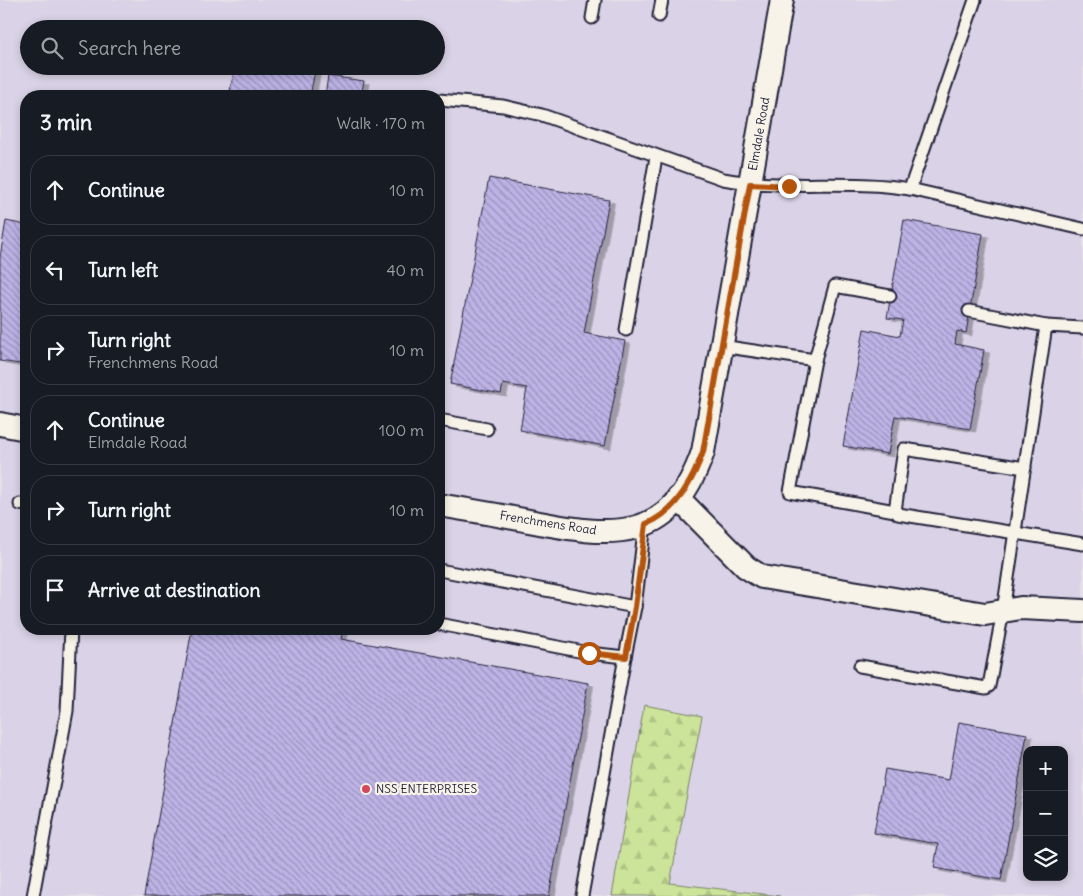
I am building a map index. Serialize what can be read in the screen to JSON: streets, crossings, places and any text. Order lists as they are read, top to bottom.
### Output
{
  "streets": {
    "street": ["Elmdale Road", "Frenchmens Road"]
  },
  "crossings": [
    ["Elmdale Road", "Frenchmens Road"]
  ],
  "places": ["NSS ENTERPRISES"],
  "page": {
    "search": "Search here",
    "heading": ["3 min", "Walk · 170 m"],
    "list": [
      ["Continue", "10 m"],
      ["Turn left", "40 m"],
      ["Turn right", "Frenchmens Road", "10 m"],
      ["Continue", "Elmdale Road", "100 m"],
      ["Turn right", "10 m"],
      "Arrive at destination"
    ],
    "map_buttons": ["+", "−"]
  }
}
